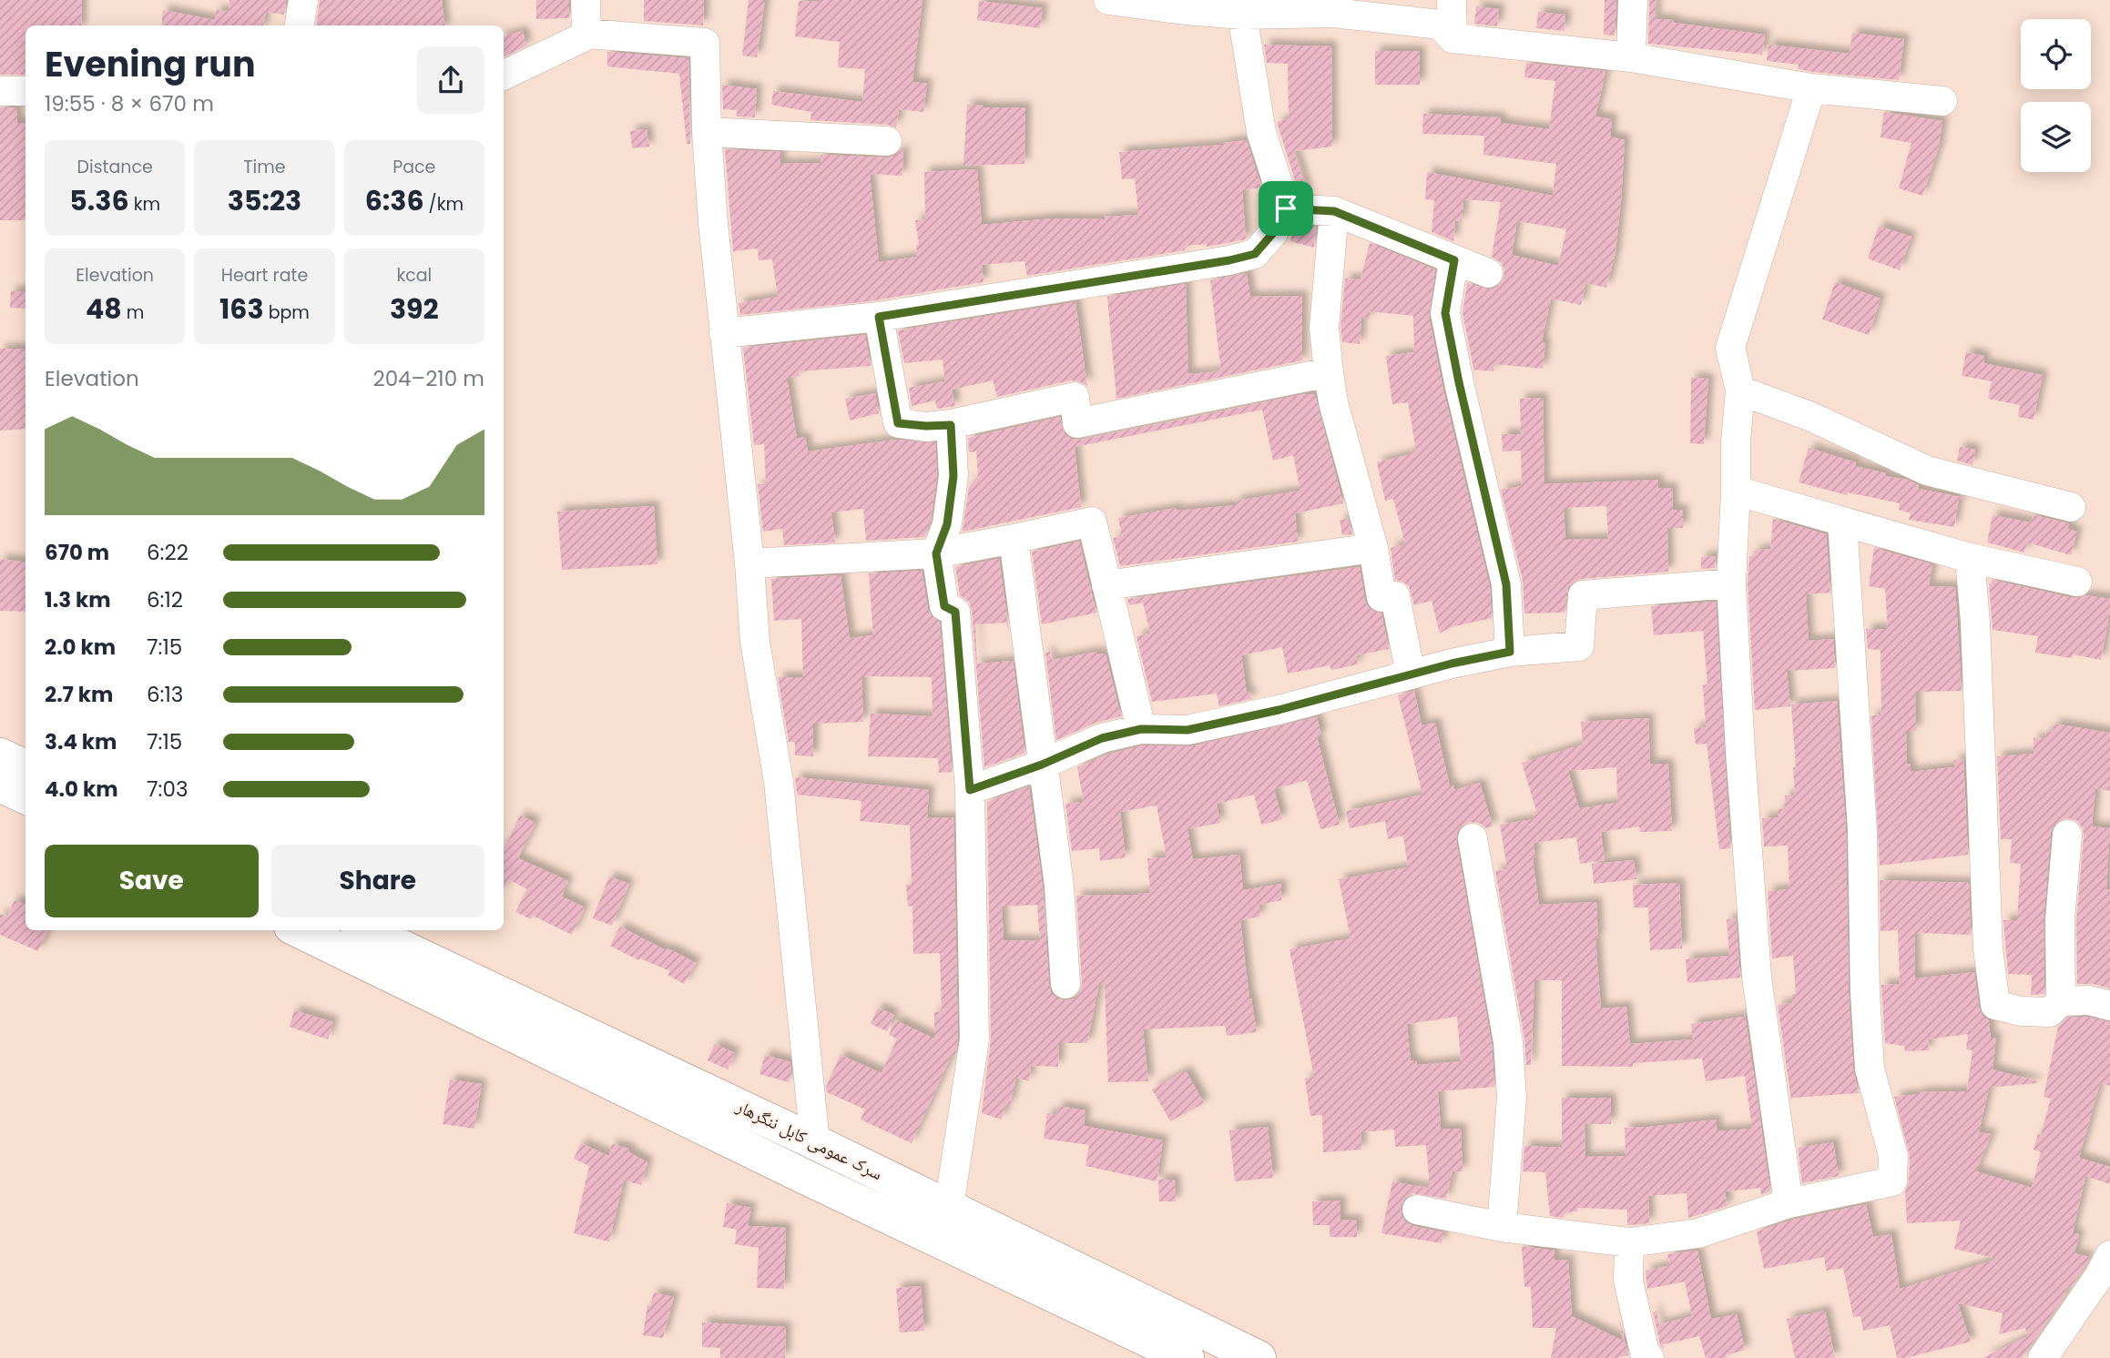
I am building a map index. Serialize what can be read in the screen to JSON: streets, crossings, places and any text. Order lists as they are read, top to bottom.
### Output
{
  "streets": {
    "highway": ["سرک عمومی کابل ننگرهار"]
  },
  "page": {
    "heading": ["Evening run", "19:55 · 8 × 670 m"],
    "stats": [
      ["Distance", "5.36 km"],
      ["Time", "35:23"],
      ["Pace", "6:36 /km"],
      ["Elevation", "48 m"],
      ["Heart rate", "163 bpm"],
      ["kcal", "392"]
    ],
    "chart": ["Elevation", "204–210 m"],
    "list": [
      {
        "name": "670 m",
        "note": "6:22"
      },
      {
        "name": "1.3 km",
        "note": "6:12"
      },
      {
        "name": "2.0 km",
        "note": "7:15"
      },
      {
        "name": "2.7 km",
        "note": "6:13"
      },
      {
        "name": "3.4 km",
        "note": "7:15"
      },
      {
        "name": "4.0 km",
        "note": "7:03"
      }
    ],
    "buttons": ["Save", "Share"]
  }
}
